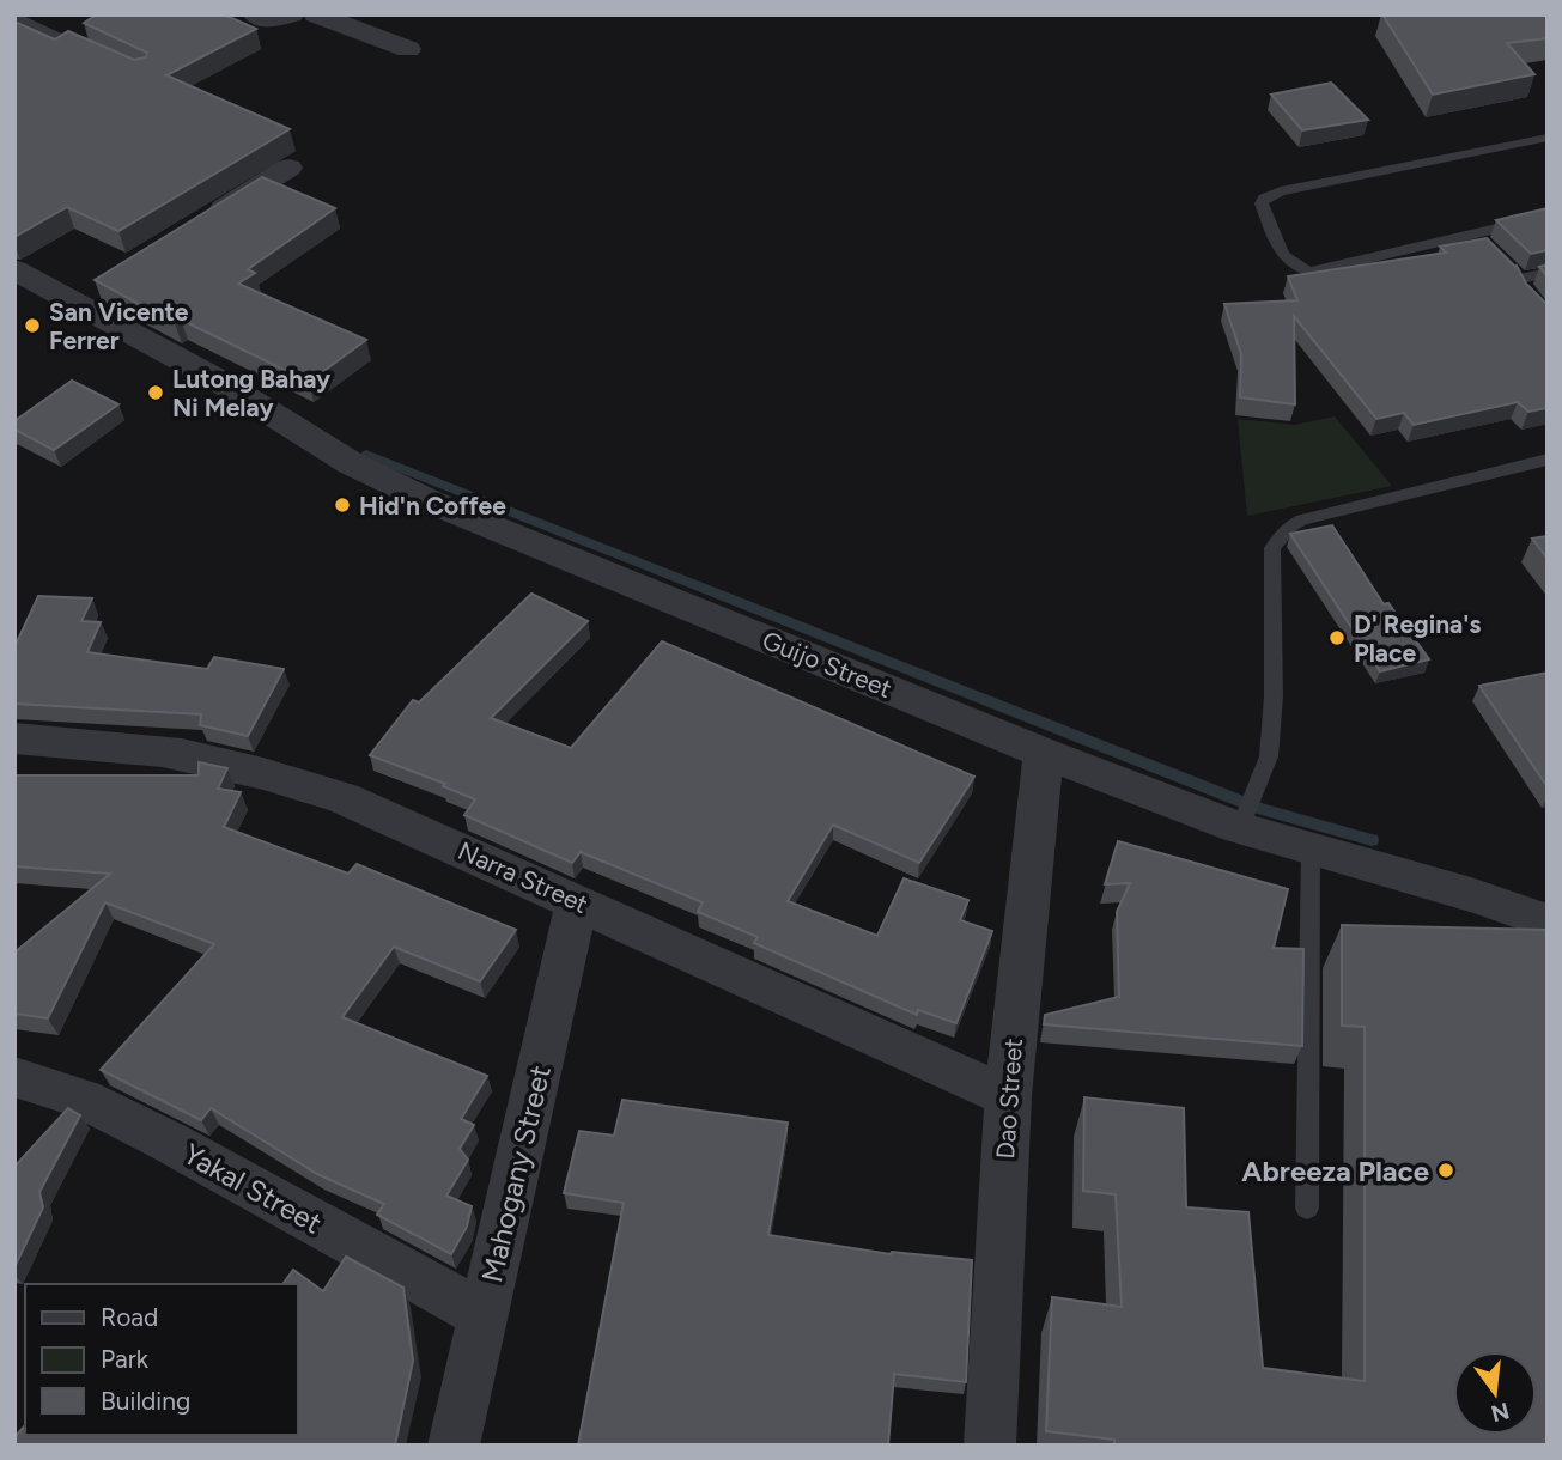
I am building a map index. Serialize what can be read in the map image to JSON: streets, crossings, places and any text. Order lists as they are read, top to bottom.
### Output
{
  "streets": {
    "street": [
      "Guijo Street",
      "Narra Street",
      "Dao Street",
      "Mahogany Street",
      "Yakal Street"
    ]
  },
  "crossings": [
    ["Guijo Street", "Dao Street"],
    ["Narra Street", "Dao Street"],
    ["Narra Street", "Mahogany Street"],
    ["Mahogany Street", "Yakal Street"]
  ],
  "places": [
    "San Vicente Ferrer",
    "Lutong Bahay Ni Melay",
    "Hid'n Coffee",
    "D' Regina's Place",
    "Abreeza Place"
  ],
  "legend": ["Road", "Park", "Building"],
  "north": "bottom"
}
